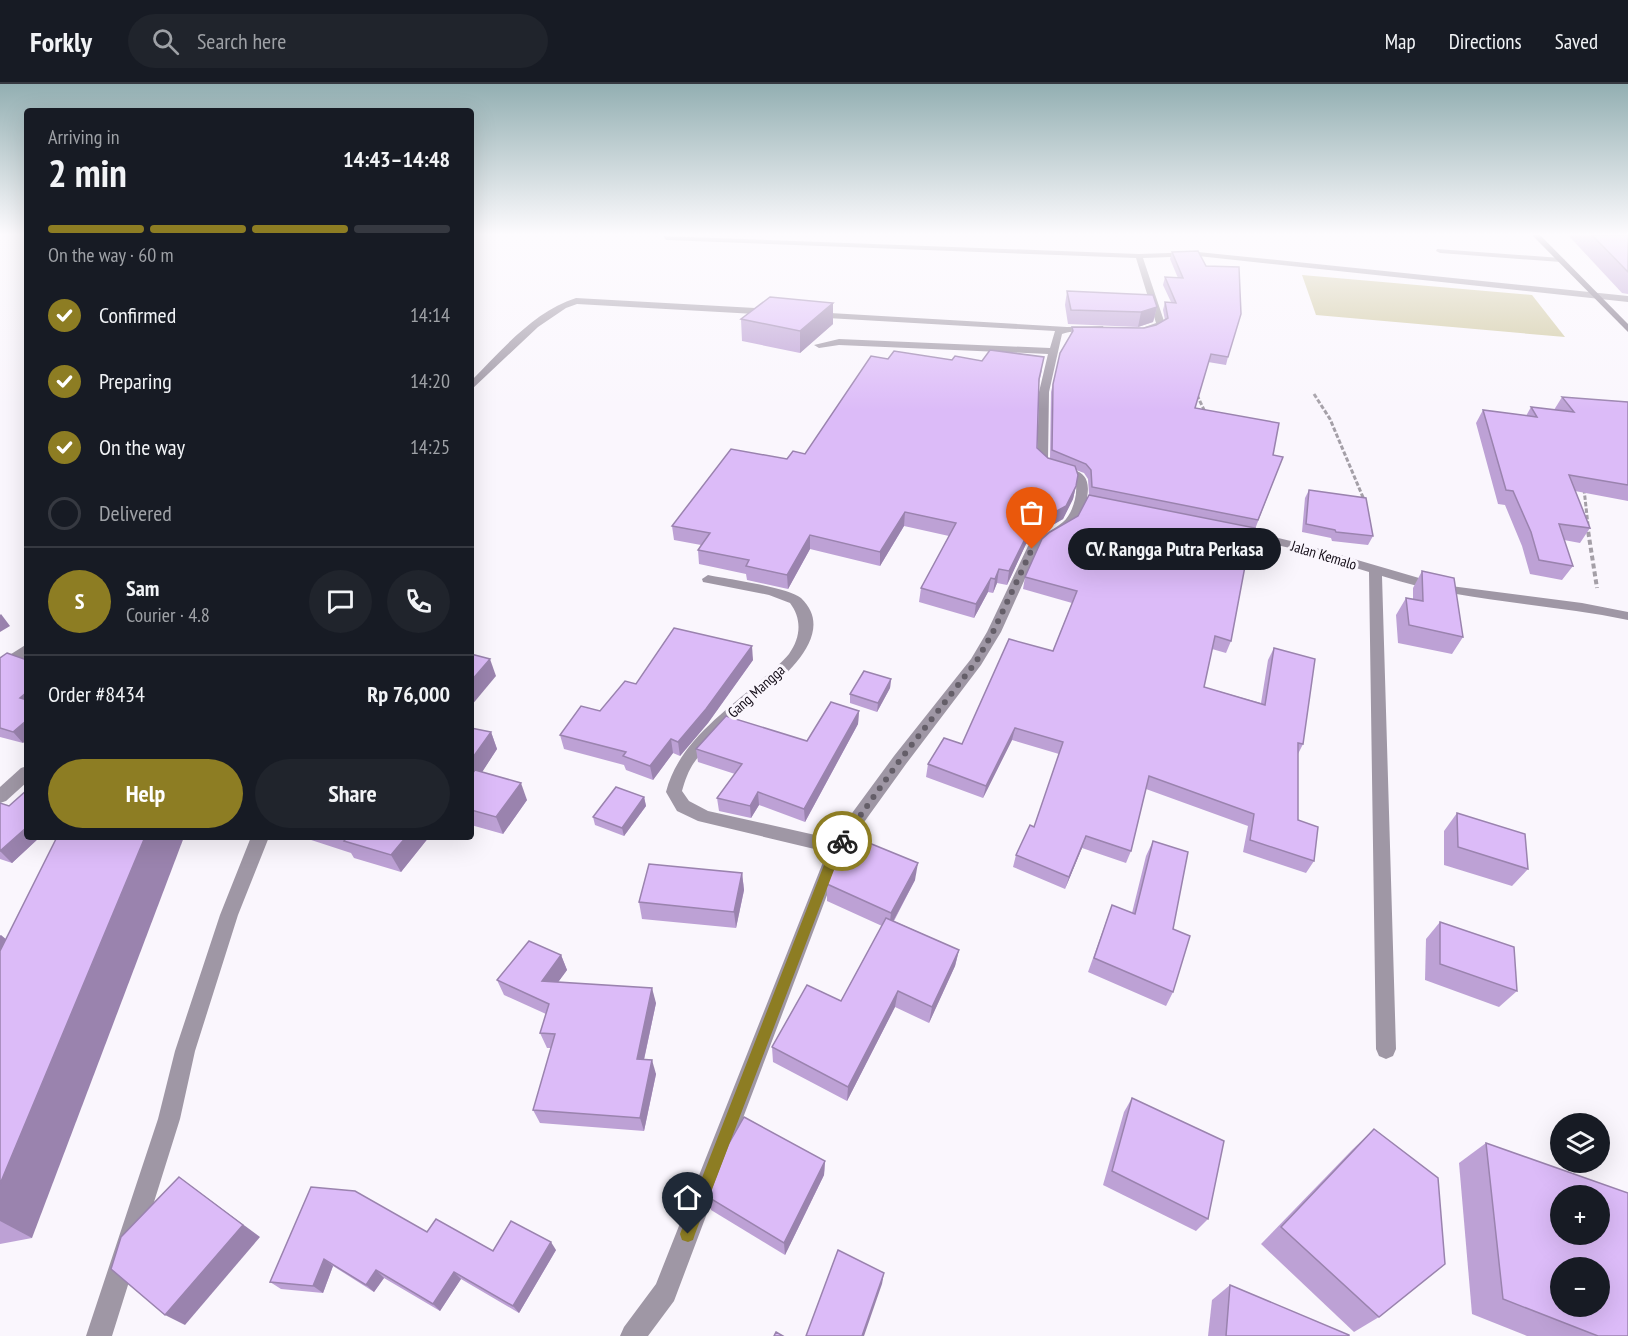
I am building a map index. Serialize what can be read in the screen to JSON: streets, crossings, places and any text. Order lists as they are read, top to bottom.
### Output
{
  "streets": {
    "street": ["Jalan Kemalo", "Gang Mangga"]
  },
  "places": ["CV. Rangga Putra Perkasa"],
  "page": {
    "header": "Forkly",
    "search": "Search here",
    "nav": ["Map", "Directions", "Saved"],
    "heading": ["2 min", "Arriving in", "14:43–14:48"],
    "panel": [
      "Sam",
      "Courier · 4.8",
      "Order #8434",
      "Rp 76,000"
    ],
    "bar": "On the way · 60 m",
    "list": [
      ["Confirmed", "14:14"],
      ["Preparing", "14:20"],
      ["On the way", "14:25"],
      "Delivered"
    ],
    "bubble": "CV. Rangga Putra Perkasa",
    "round": "S",
    "buttons": ["Help", "Share"],
    "map_buttons": ["+", "−"]
  }
}
